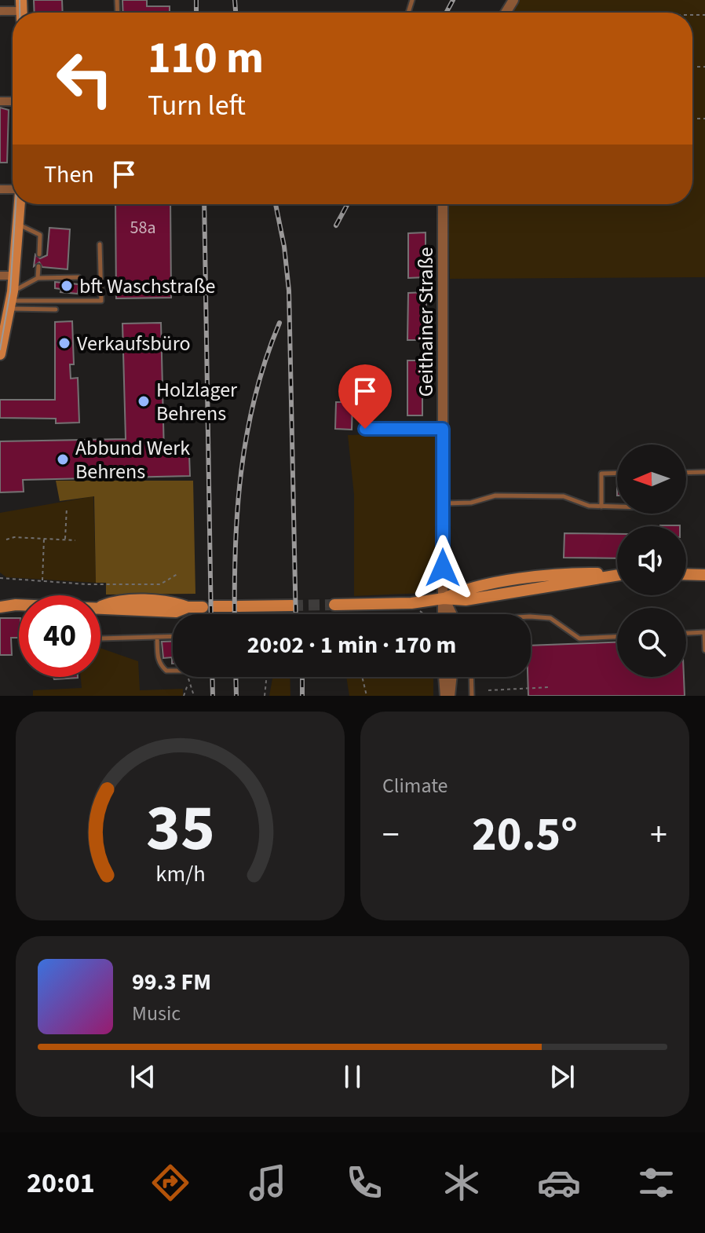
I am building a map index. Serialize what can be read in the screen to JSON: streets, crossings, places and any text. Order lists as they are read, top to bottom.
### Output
{
  "streets": {
    "street": ["Geithainer Straße"]
  },
  "places": [
    "bft Waschstraße",
    "Verkaufsbüro",
    "Holzlager Behrens",
    "Abbund Werk Behrens"
  ],
  "house_numbers": ["58a"],
  "north": "left",
  "page": {
    "turn": ["110 m", "Turn left"],
    "then": "Then",
    "limit": "40",
    "trip": "20:02 · 1 min · 170 m",
    "tile": "Climate",
    "heat": ["−", "20.5°", "+"],
    "song": ["99.3 FM", "Music"],
    "tabs": "20:01",
    "gauge": ["35", "km/h"]
  }
}
